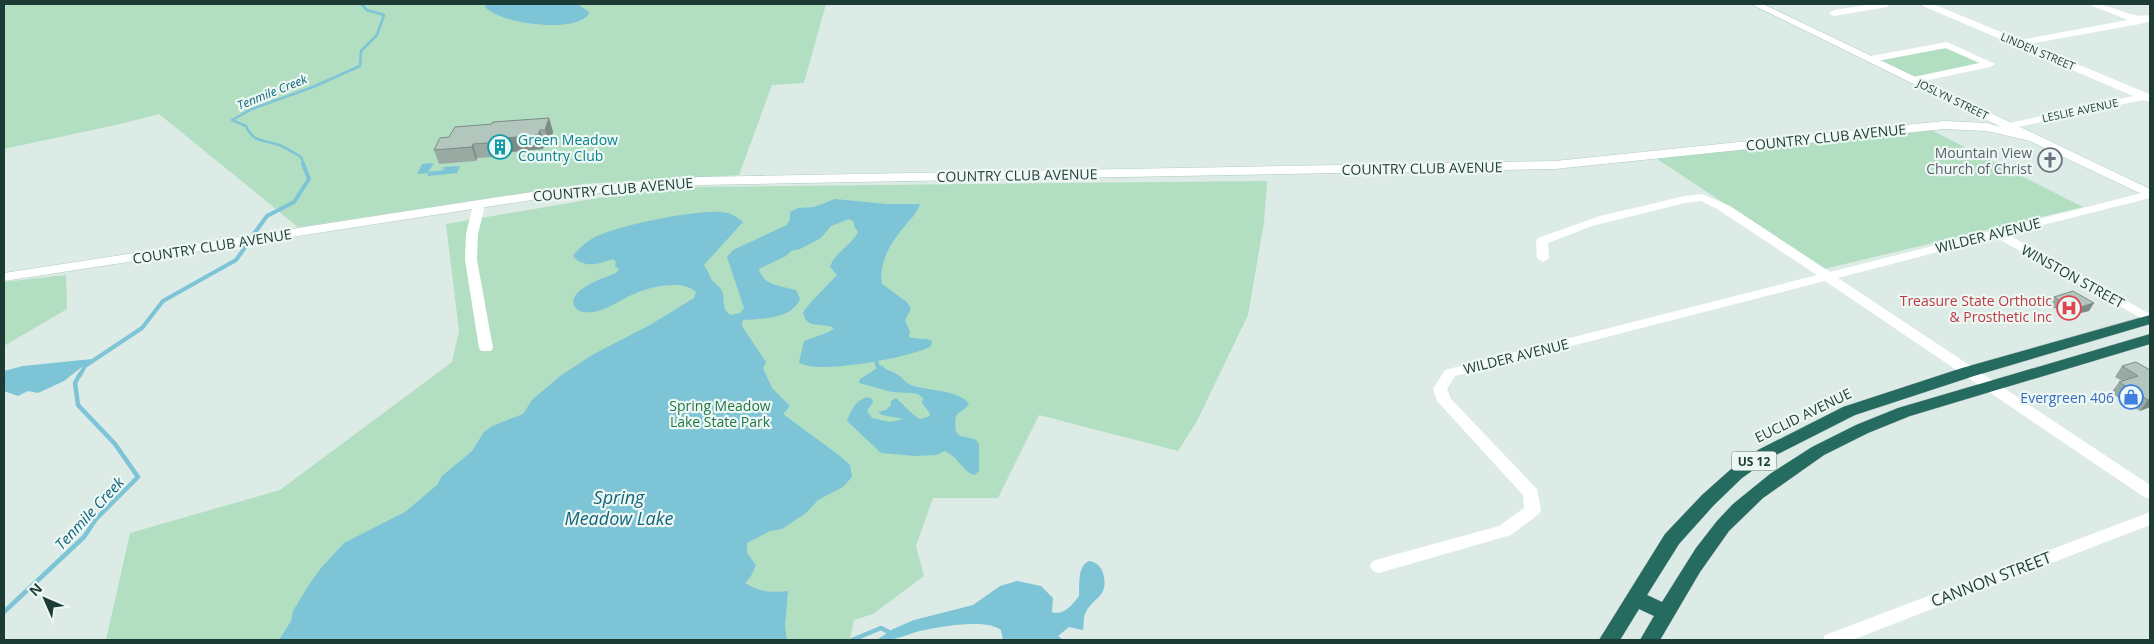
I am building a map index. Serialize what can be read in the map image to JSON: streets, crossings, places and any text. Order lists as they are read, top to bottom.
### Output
{
  "streets": {
    "highway": ["EUCLID AVENUE", "US 12"],
    "street": [
      "LINDEN STREET",
      "JOSLYN STREET",
      "LESLIE AVENUE",
      "COUNTRY CLUB AVENUE",
      "WILDER AVENUE",
      "WINSTON STREET",
      "CANNON STREET"
    ]
  },
  "crossings": [
    ["LINDEN STREET", "LESLIE AVENUE"],
    ["JOSLYN STREET", "LESLIE AVENUE"],
    ["JOSLYN STREET", "COUNTRY CLUB AVENUE"],
    ["JOSLYN STREET", "WILDER AVENUE"],
    ["WILDER AVENUE", "WINSTON STREET"],
    ["WINSTON STREET", "EUCLID AVENUE"]
  ],
  "water": ["Tenmile Creek", "Spring Meadow Lake"],
  "parks": ["Spring Meadow Lake State Park"],
  "places": {
    "building": ["Green Meadow Country Club"],
    "church": ["Mountain View Church of Christ"],
    "hospital": ["Treasure State Orthotic & Prosthetic Inc"],
    "shop": ["Evergreen 406"]
  },
  "north": "top left"
}
